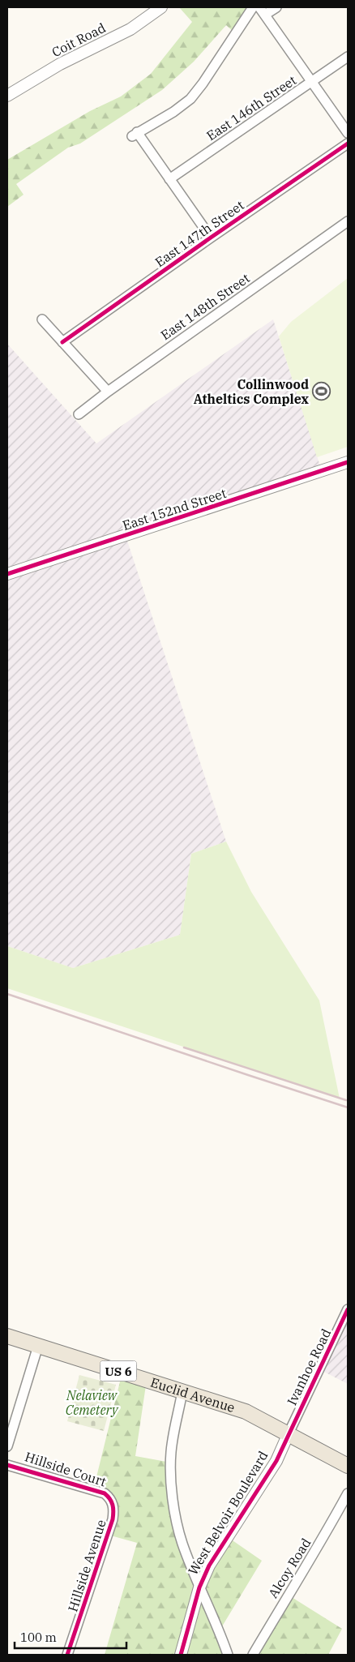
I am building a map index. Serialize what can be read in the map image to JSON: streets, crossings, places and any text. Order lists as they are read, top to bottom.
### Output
{
  "streets": {
    "main road": ["US 6", "Euclid Avenue"],
    "street": [
      "Coit Road",
      "East 146th Street",
      "East 147th Street",
      "East 148th Street",
      "East 152nd Street",
      "Ivanhoe Road",
      "Hillside Court",
      "West Belvoir Boulevard",
      "Hillside Avenue",
      "Alcoy Road"
    ]
  },
  "crossings": [
    ["Ivanhoe Road", "Euclid Avenue"],
    ["Ivanhoe Road", "West Belvoir Boulevard"],
    ["Euclid Avenue", "West Belvoir Boulevard"],
    ["Hillside Court", "Hillside Avenue"]
  ],
  "parks": ["Nelaview Cemetery"],
  "places": {
    "sports": ["Collinwood Atheltics Complex"]
  },
  "scale_bar": "100 m"
}
